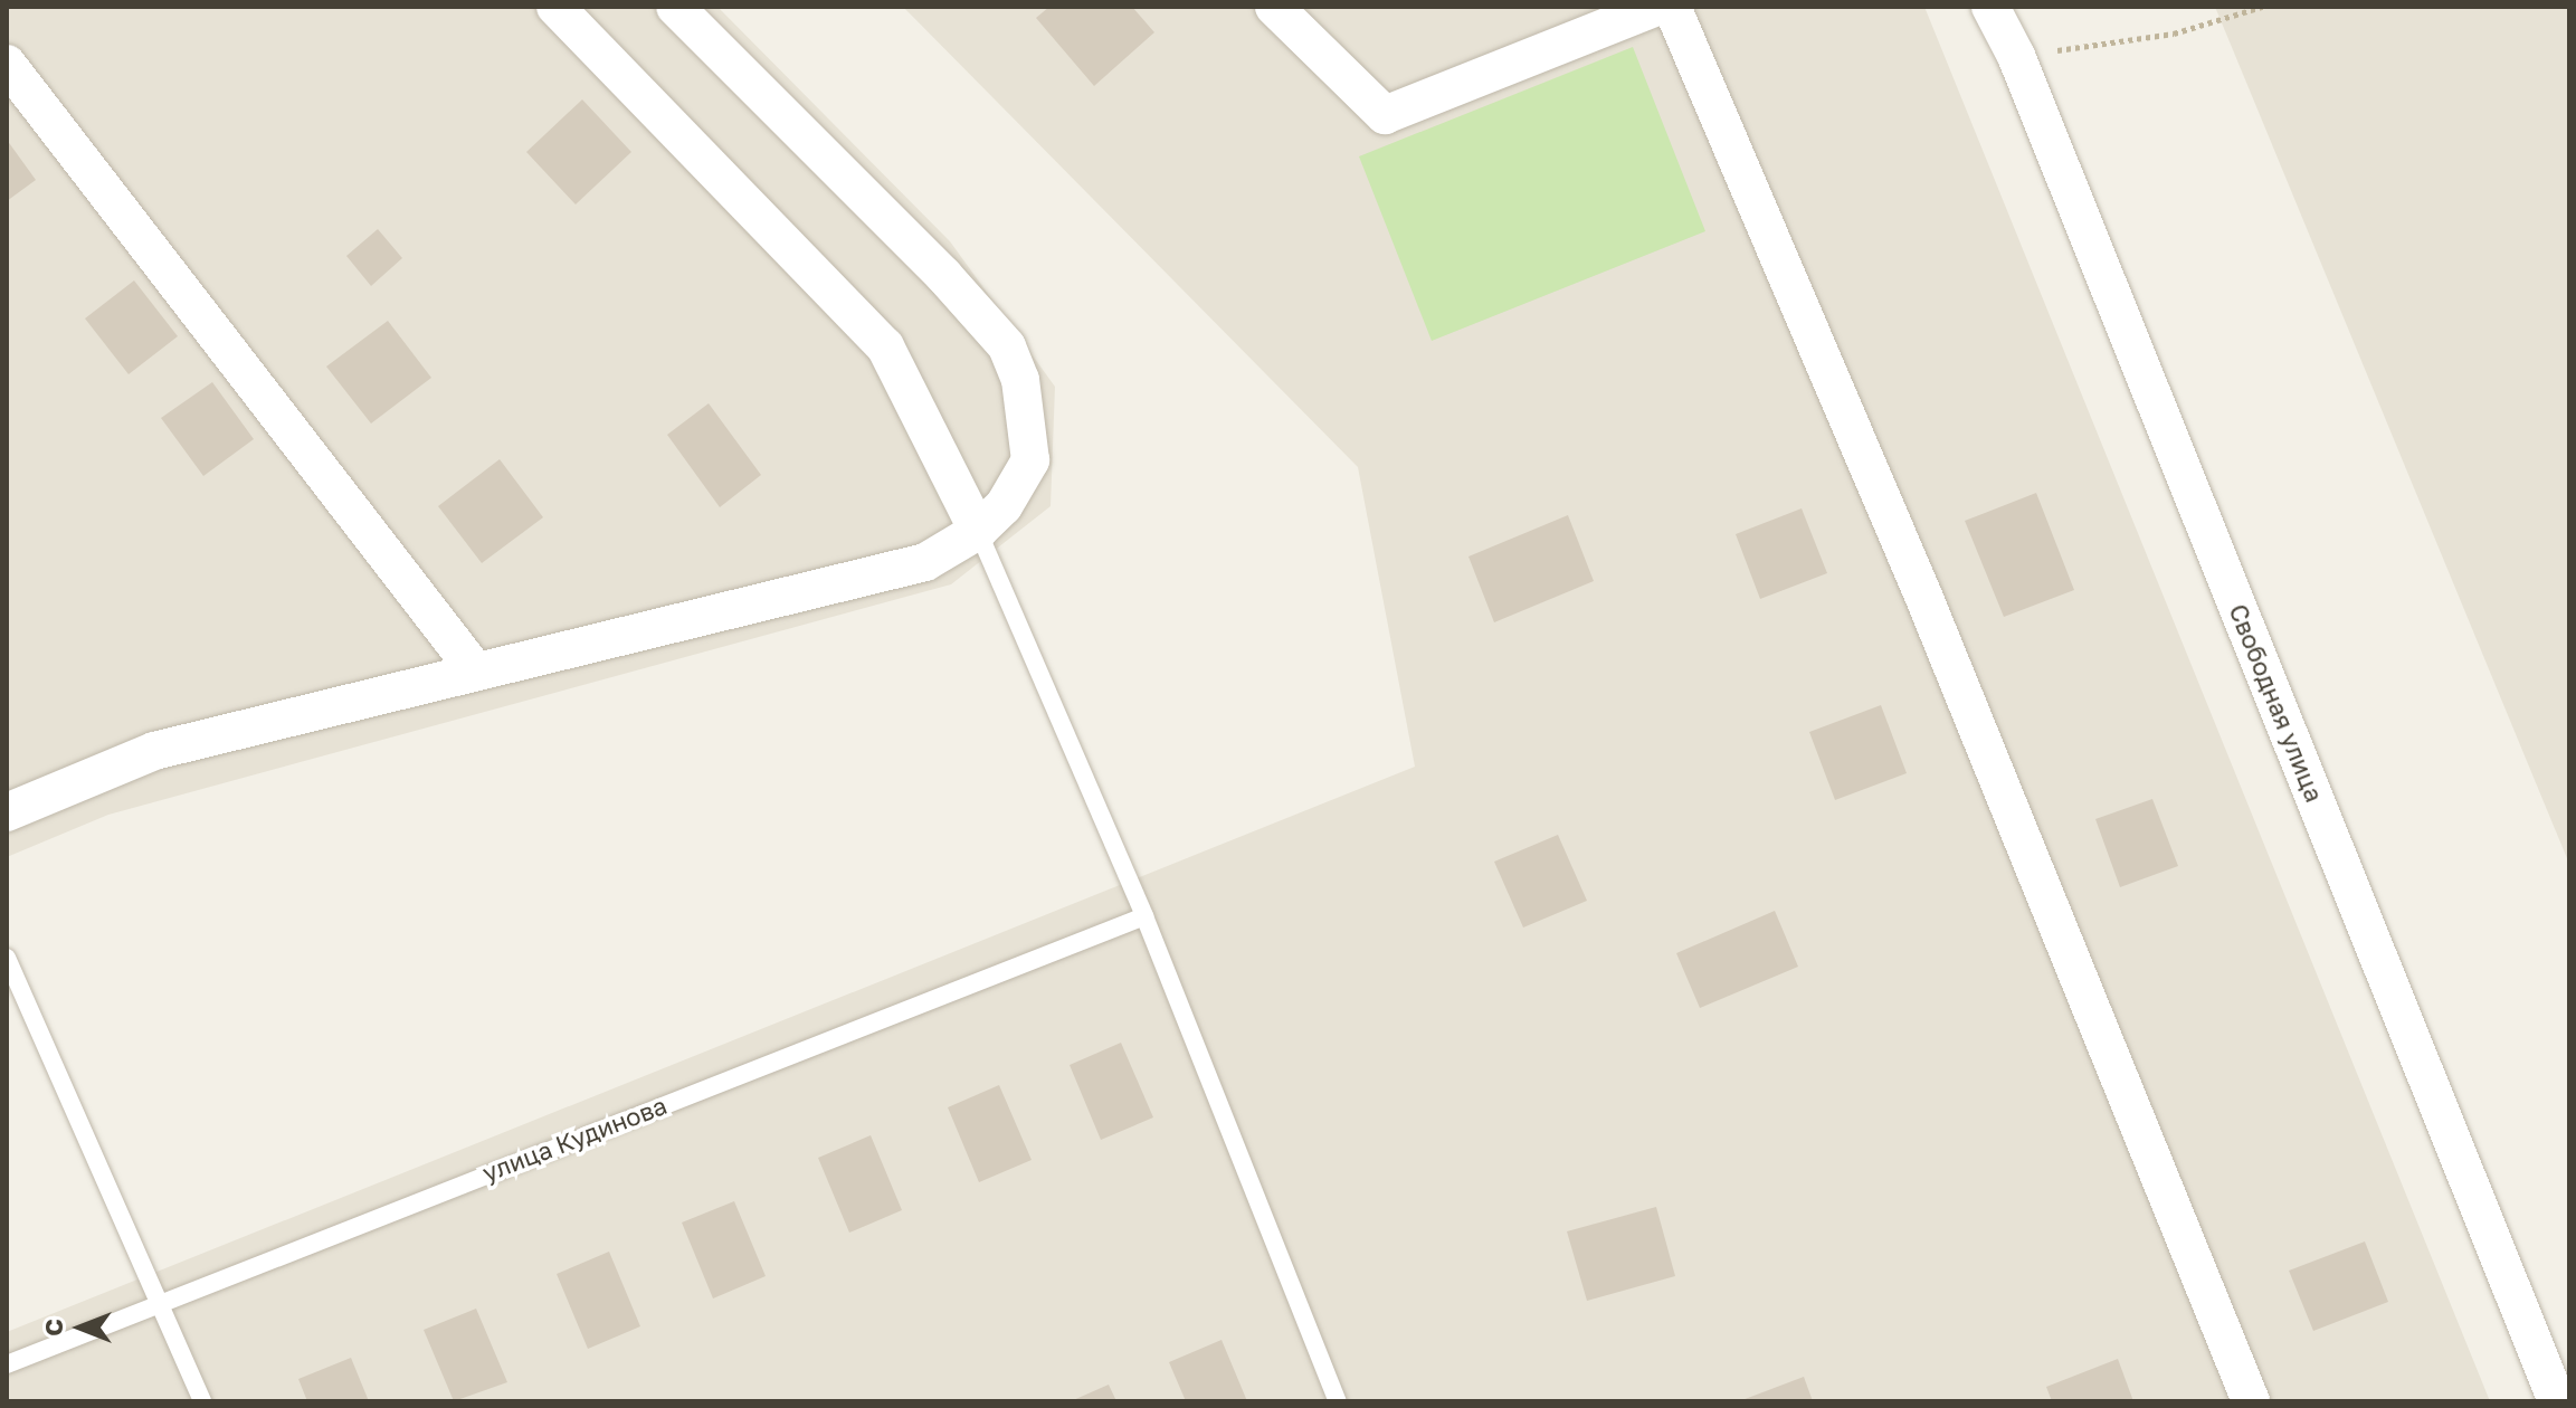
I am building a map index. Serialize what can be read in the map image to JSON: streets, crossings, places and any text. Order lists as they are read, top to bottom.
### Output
{
  "streets": {
    "street": ["Свободная улица"],
    "lane": ["улица Кудинова"]
  },
  "north": "left"
}
